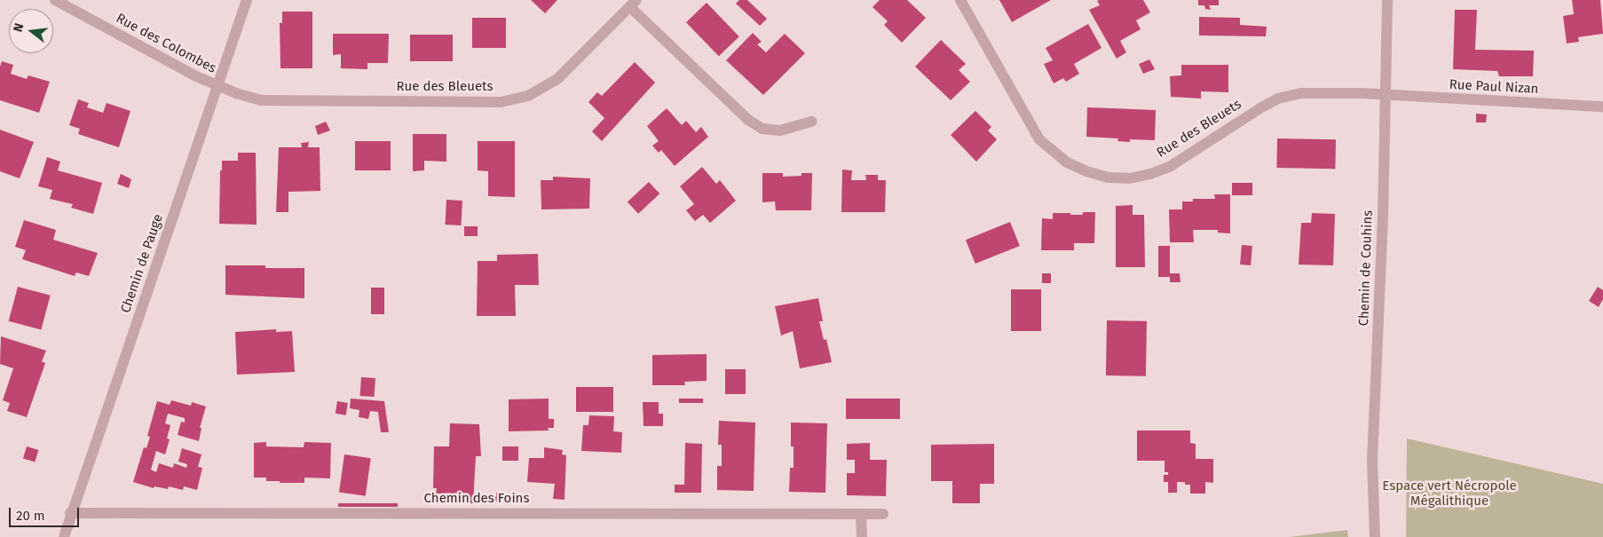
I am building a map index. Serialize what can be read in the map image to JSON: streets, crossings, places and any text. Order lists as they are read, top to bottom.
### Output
{
  "streets": {
    "street": [
      "Rue des Colombes",
      "Rue des Bleuets",
      "Rue Paul Nizan",
      "Chemin de Pauge",
      "Chemin de Couhins",
      "Chemin des Foins"
    ]
  },
  "crossings": [
    ["Rue des Colombes", "Rue des Bleuets"],
    ["Rue des Colombes", "Chemin de Pauge"],
    ["Rue des Bleuets", "Rue Paul Nizan"],
    ["Rue des Bleuets", "Chemin de Pauge"],
    ["Rue des Bleuets", "Chemin de Couhins"],
    ["Rue Paul Nizan", "Chemin de Couhins"],
    ["Chemin de Pauge", "Chemin des Foins"]
  ],
  "parks": ["Espace vert Nécropole Mégalithique"],
  "scale_bar": "20 m",
  "north": "left"
}
